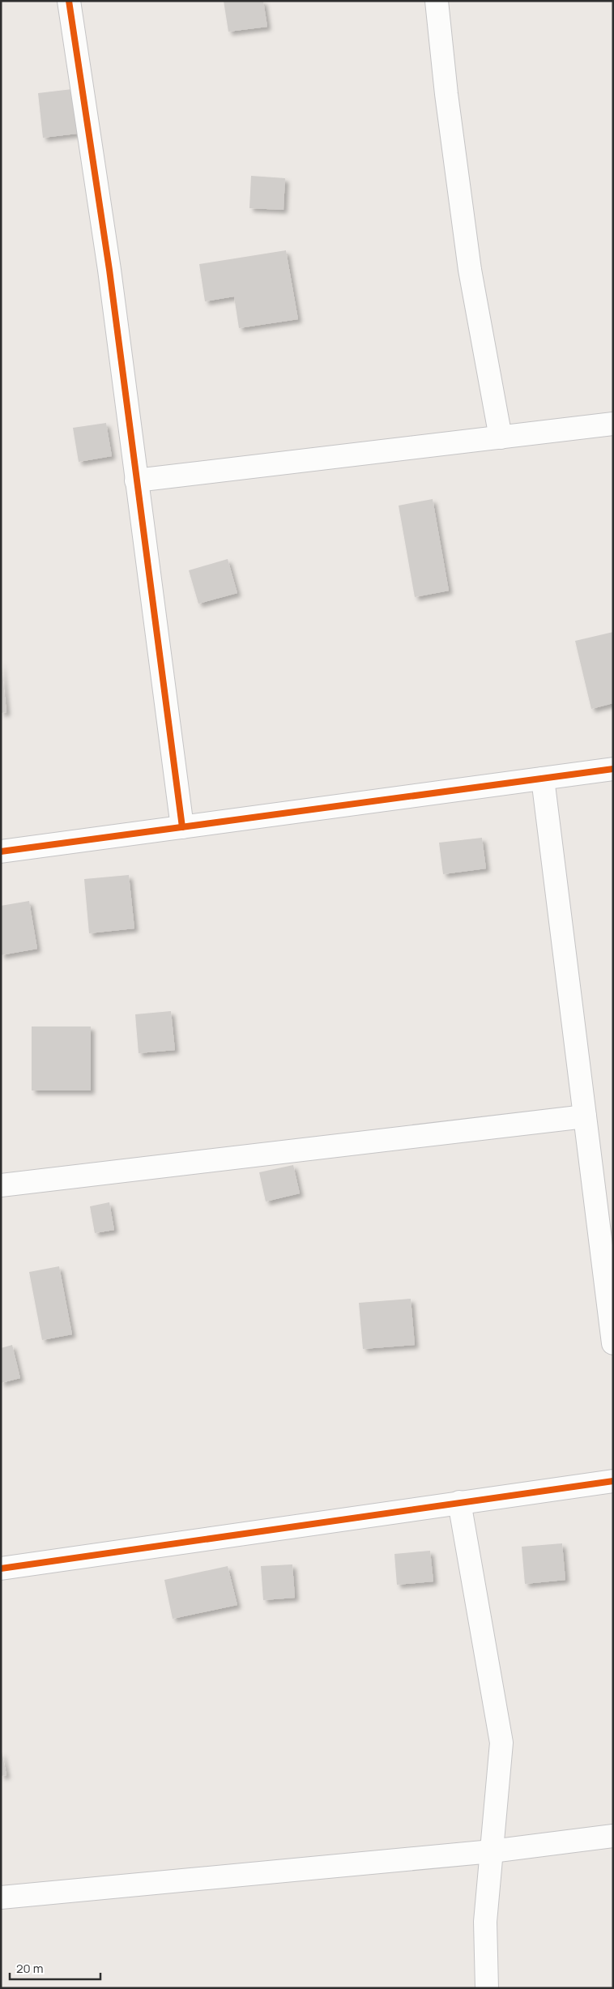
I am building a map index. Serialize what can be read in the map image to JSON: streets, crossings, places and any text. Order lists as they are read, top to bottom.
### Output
{
  "scale_bar": "20 m"
}
